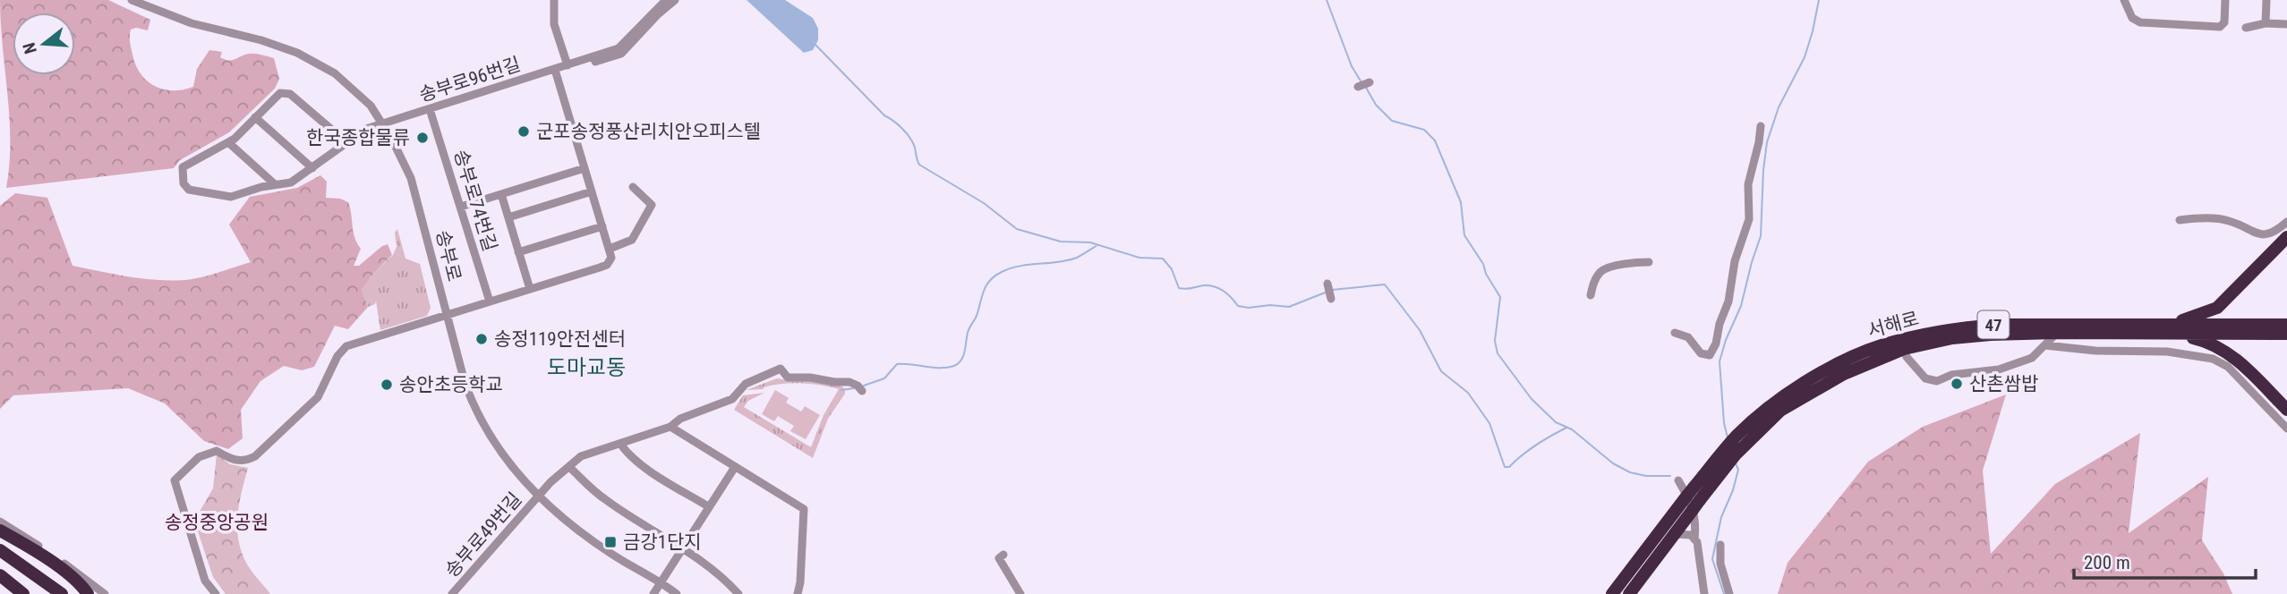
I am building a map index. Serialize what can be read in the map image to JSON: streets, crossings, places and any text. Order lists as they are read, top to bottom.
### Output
{
  "streets": {
    "highway": ["서해로", "47"],
    "street": [
      "송부로96번길",
      "송부로74번길",
      "송부로",
      "송부로49번길"
    ]
  },
  "crossings": [
    ["송부로96번길", "송부로74번길"],
    ["송부로96번길", "송부로"],
    ["송부로", "송부로49번길"]
  ],
  "districts": ["도마교동"],
  "parks": ["송정중앙공원"],
  "places": {
    "other": [
      "군포송정풍산리치안오피스텔",
      "한국종합물류",
      "송정119안전센터",
      "산촌쌈밥",
      "송안초등학교"
    ],
    "transit": ["금강1단지"]
  },
  "scale_bar": "200 m",
  "north": "left"
}
